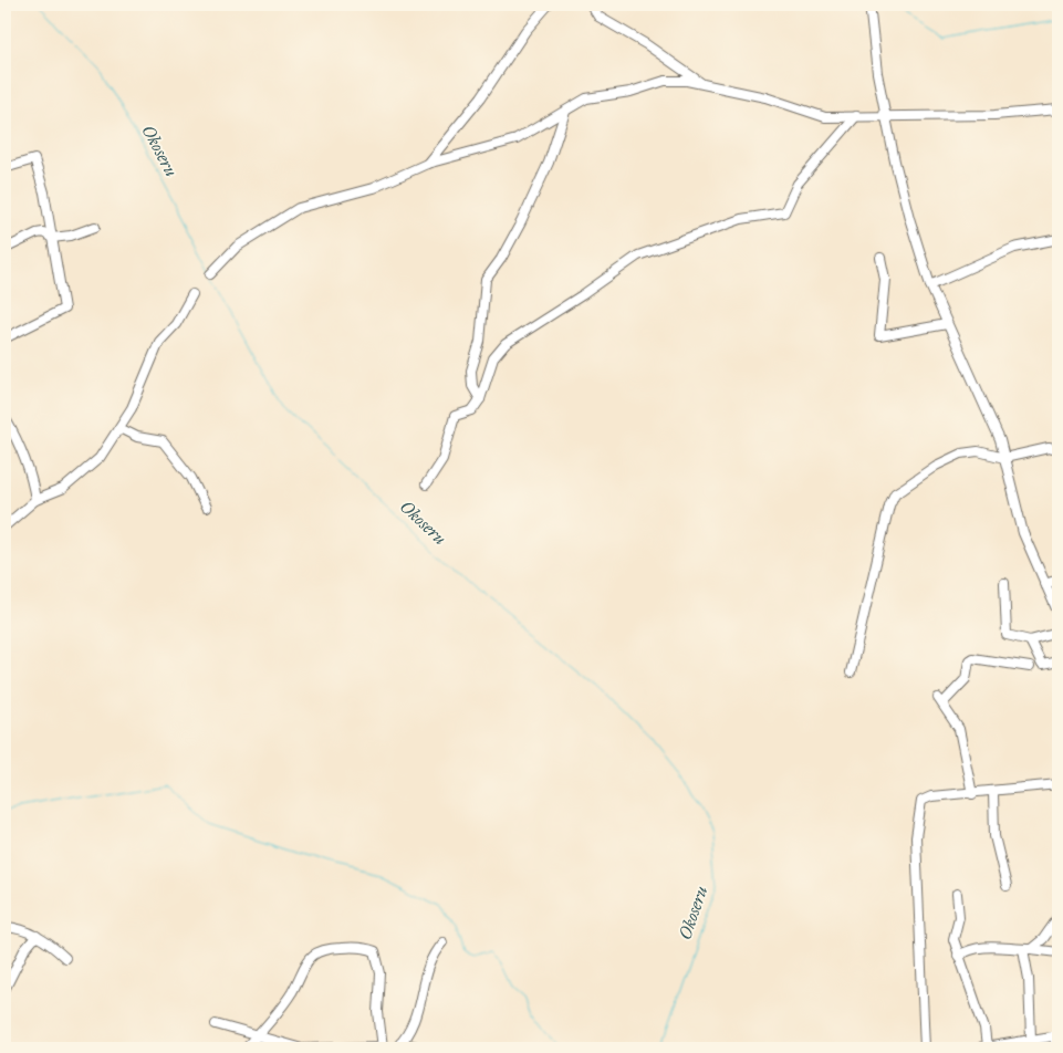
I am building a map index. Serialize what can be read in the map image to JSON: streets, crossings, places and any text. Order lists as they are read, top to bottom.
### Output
{
  "water": ["Okoseru"]
}
